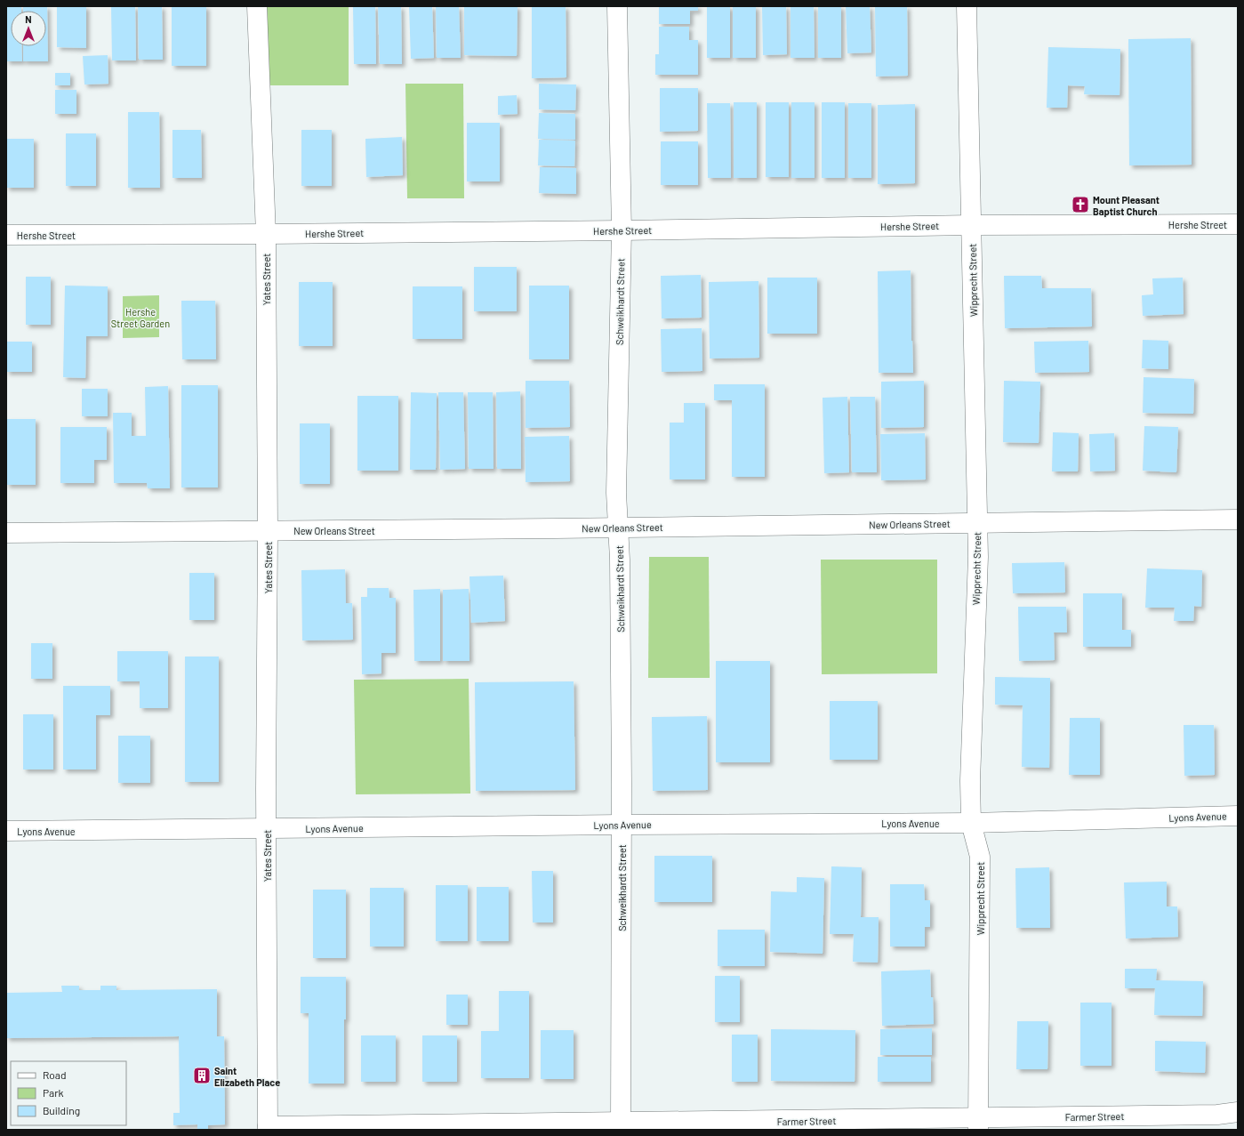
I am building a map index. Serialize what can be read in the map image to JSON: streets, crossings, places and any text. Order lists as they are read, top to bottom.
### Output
{
  "streets": {
    "street": [
      "Hershe Street",
      "Yates Street",
      "Wipprecht Street",
      "Schweikhardt Street",
      "New Orleans Street",
      "Lyons Avenue",
      "Farmer Street"
    ]
  },
  "crossings": [
    ["Hershe Street", "Yates Street"],
    ["Hershe Street", "Wipprecht Street"],
    ["Hershe Street", "Schweikhardt Street"],
    ["Yates Street", "New Orleans Street"],
    ["Yates Street", "Lyons Avenue"],
    ["Yates Street", "Farmer Street"],
    ["Wipprecht Street", "New Orleans Street"],
    ["Wipprecht Street", "Lyons Avenue"],
    ["Wipprecht Street", "Farmer Street"],
    ["Schweikhardt Street", "New Orleans Street"],
    ["Schweikhardt Street", "Lyons Avenue"],
    ["Schweikhardt Street", "Farmer Street"]
  ],
  "parks": ["Hershe Street Garden"],
  "places": {
    "church": ["Mount Pleasant Baptist Church"],
    "building": ["Saint Elizabeth Place"]
  },
  "legend": ["Road", "Park", "Building"],
  "north": "top"
}
